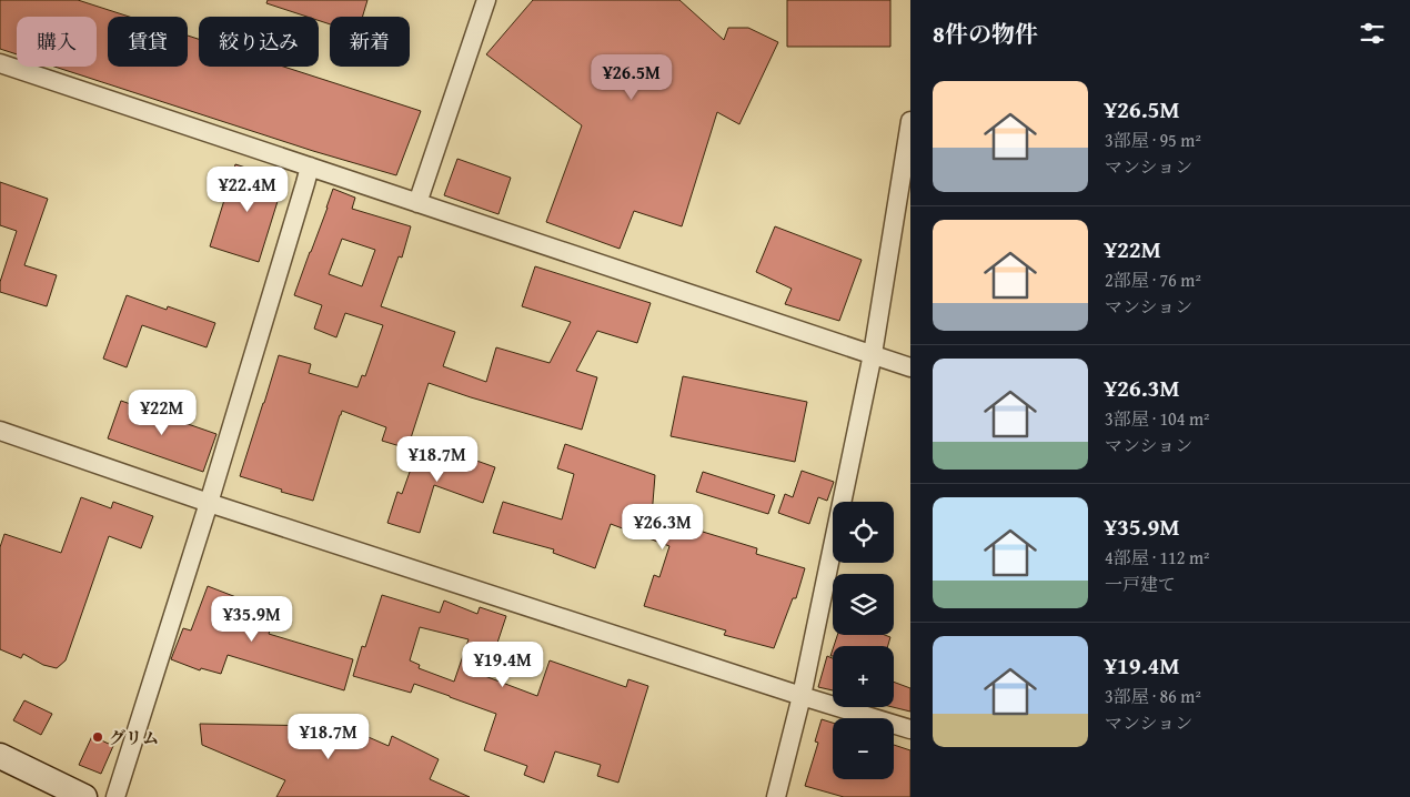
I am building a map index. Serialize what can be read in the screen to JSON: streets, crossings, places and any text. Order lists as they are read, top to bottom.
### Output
{
  "places": ["グリム"],
  "page": {
    "heading": "8件の物件",
    "chip": [
      "購入",
      "賃貸",
      "絞り込み",
      "新着"
    ],
    "price": [
      "¥26.5M",
      "¥22.4M",
      "¥22M",
      "¥18.7M",
      "¥26.3M",
      "¥35.9M",
      "¥19.4M",
      "¥18.7M"
    ],
    "list": [
      {
        "name": "¥26.5M",
        "note": "3部屋 · 95 m² · マンション"
      },
      {
        "name": "¥22M",
        "note": "2部屋 · 76 m² · マンション"
      },
      {
        "name": "¥26.3M",
        "note": "3部屋 · 104 m² · マンション"
      },
      {
        "name": "¥35.9M",
        "note": "4部屋 · 112 m² · 一戸建て"
      },
      {
        "name": "¥19.4M",
        "note": "3部屋 · 86 m² · マンション"
      }
    ],
    "map_buttons": ["+", "−"]
  }
}
